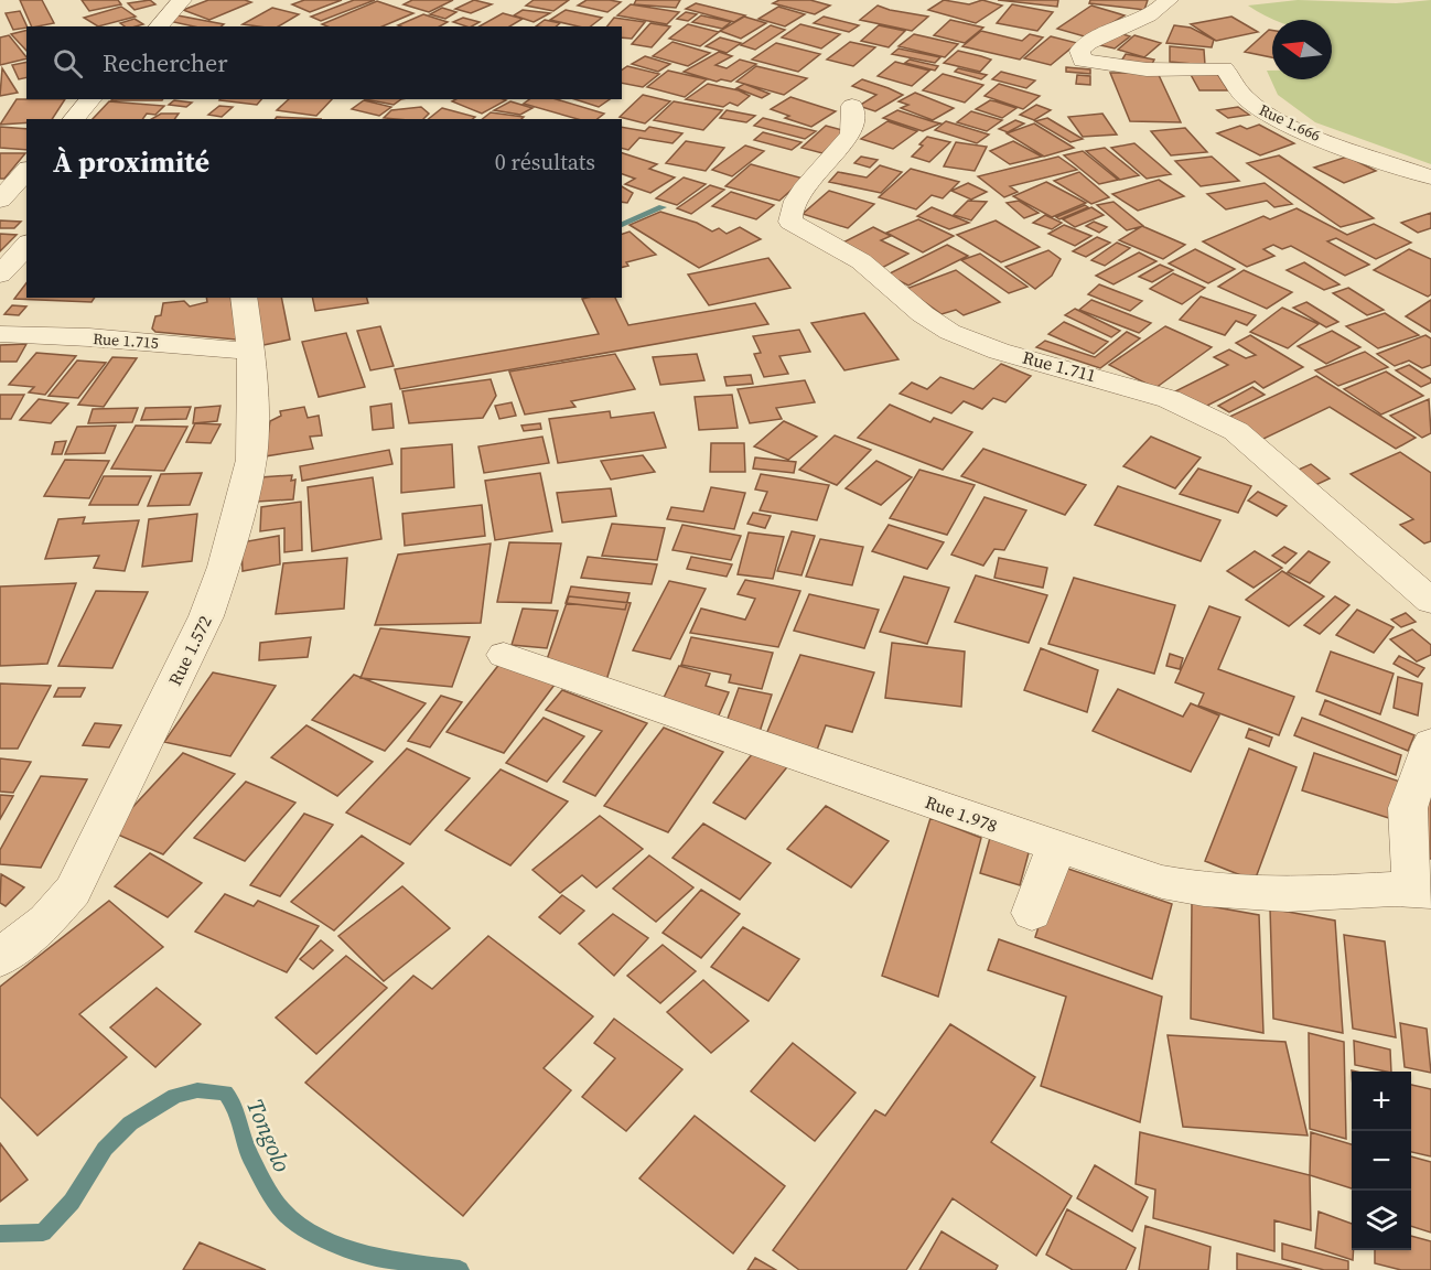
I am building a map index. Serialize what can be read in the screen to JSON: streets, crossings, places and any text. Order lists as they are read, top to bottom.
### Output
{
  "streets": {
    "street": [
      "Rue 1.666",
      "Rue 1.715",
      "Rue 1.711",
      "Rue 1.572",
      "Rue 1.978"
    ]
  },
  "crossings": [
    ["Rue 1.715", "Rue 1.572"]
  ],
  "water": ["Tongolo"],
  "north": "left",
  "page": {
    "search": "Rechercher",
    "heading": ["À proximité", "0 résultats"],
    "map_buttons": ["+", "−"]
  }
}
